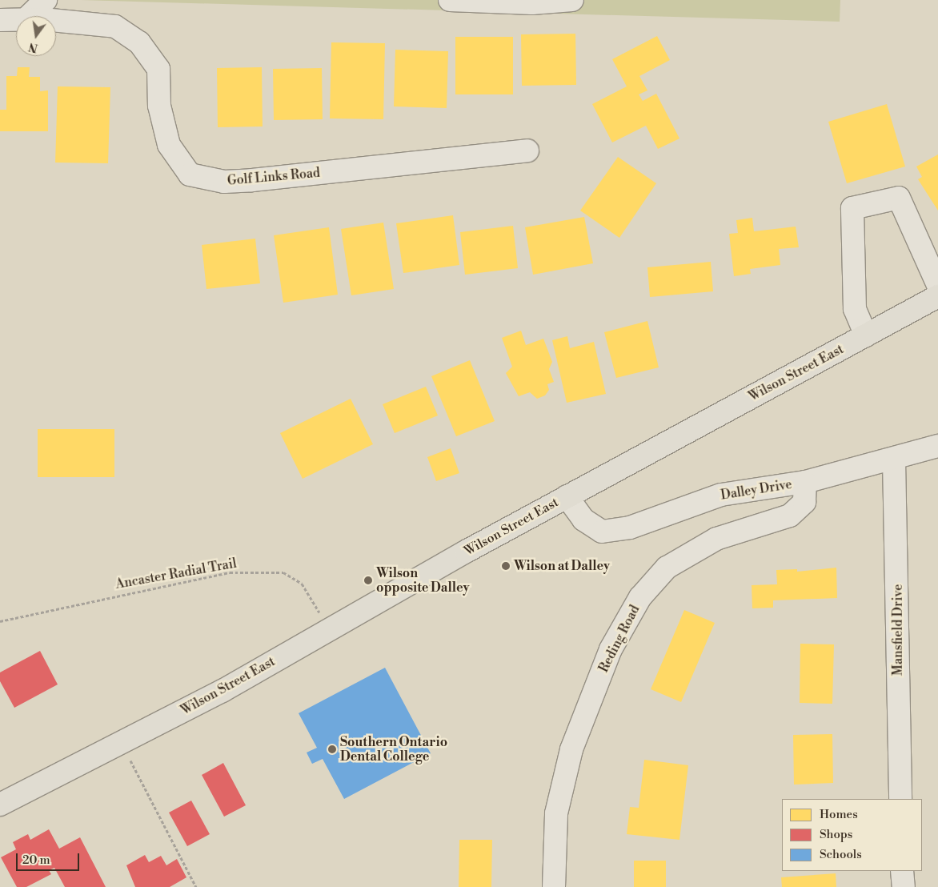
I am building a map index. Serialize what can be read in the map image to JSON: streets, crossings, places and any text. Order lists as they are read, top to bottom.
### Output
{
  "streets": {
    "main road": ["Wilson Street East"],
    "street": [
      "Golf Links Road",
      "Dalley Drive",
      "Mansfield Drive",
      "Reding Road"
    ],
    "path": ["Ancaster Radial Trail"]
  },
  "crossings": [
    ["Wilson Street East", "Dalley Drive"],
    ["Wilson Street East", "Ancaster Radial Trail"],
    ["Dalley Drive", "Mansfield Drive"],
    ["Dalley Drive", "Reding Road"]
  ],
  "places": ["Wilson at Dalley", "Wilson opposite Dalley", "Southern Ontario Dental College"],
  "legend": ["Homes", "Shops", "Schools"],
  "scale_bar": "20 m",
  "north": "bottom"
}
